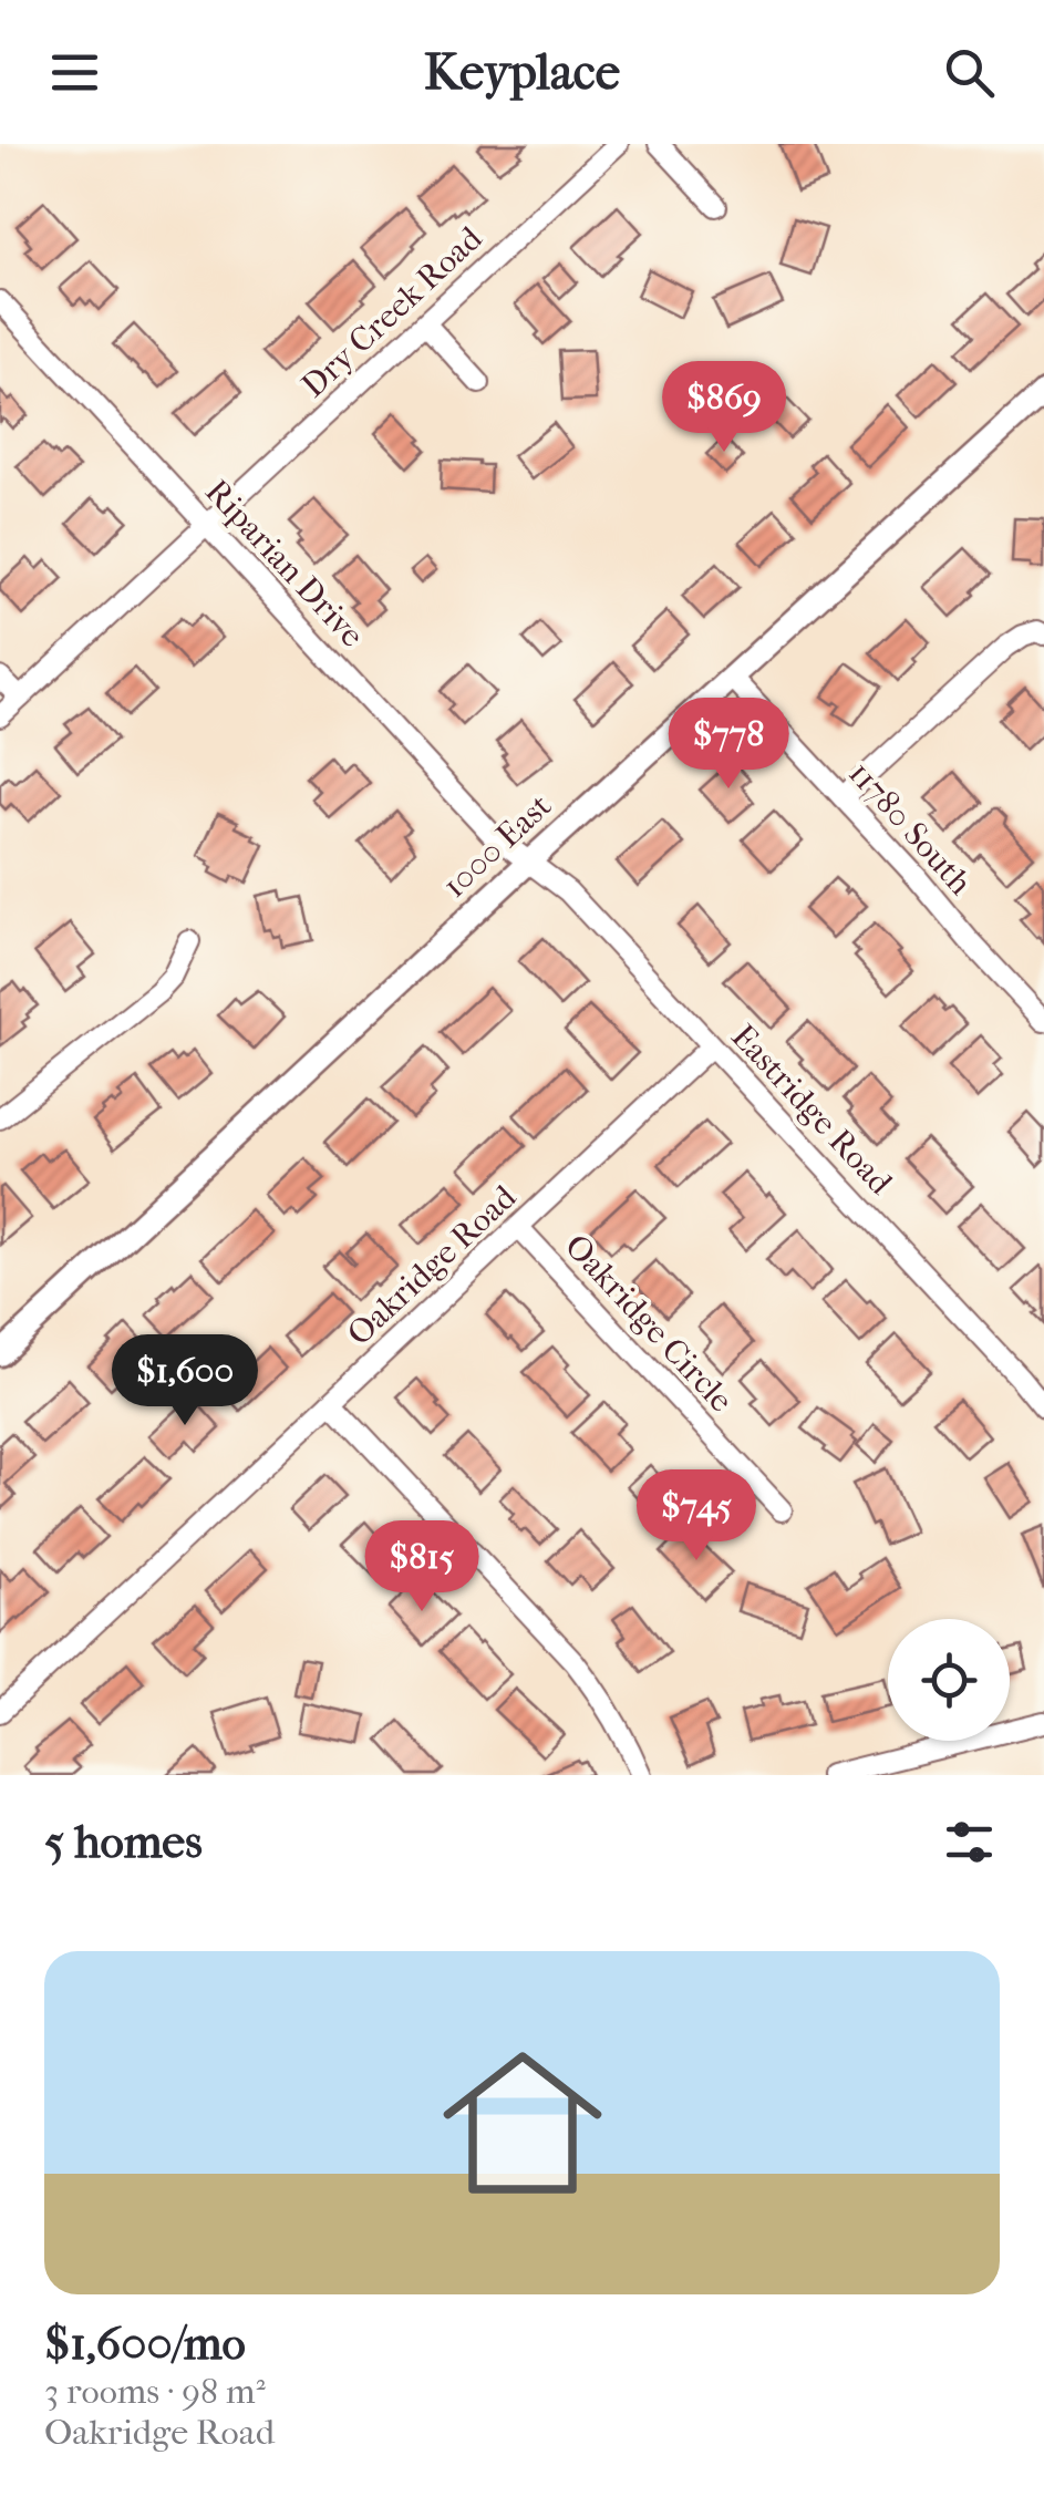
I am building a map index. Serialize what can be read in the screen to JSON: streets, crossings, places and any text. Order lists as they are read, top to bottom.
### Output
{
  "streets": {
    "street": [
      "Dry Creek Road",
      "Riparian Drive",
      "11780 South",
      "1000 East",
      "Eastridge Road",
      "Oakridge Road",
      "Oakridge Circle"
    ]
  },
  "crossings": [
    ["Dry Creek Road", "Riparian Drive"],
    ["Riparian Drive", "1000 East"],
    ["Riparian Drive", "Eastridge Road"],
    ["11780 South", "1000 East"],
    ["1000 East", "Eastridge Road"],
    ["Eastridge Road", "Oakridge Road"],
    ["Oakridge Road", "Oakridge Circle"]
  ],
  "page": {
    "header": "Keyplace",
    "price": [
      "$869",
      "$778",
      "$1,600",
      "$745",
      "$815"
    ],
    "heading": "5 homes",
    "list": [
      {
        "name": "$1,600/mo",
        "note": "3 rooms · 98 m² · Oakridge Road"
      }
    ]
  }
}
